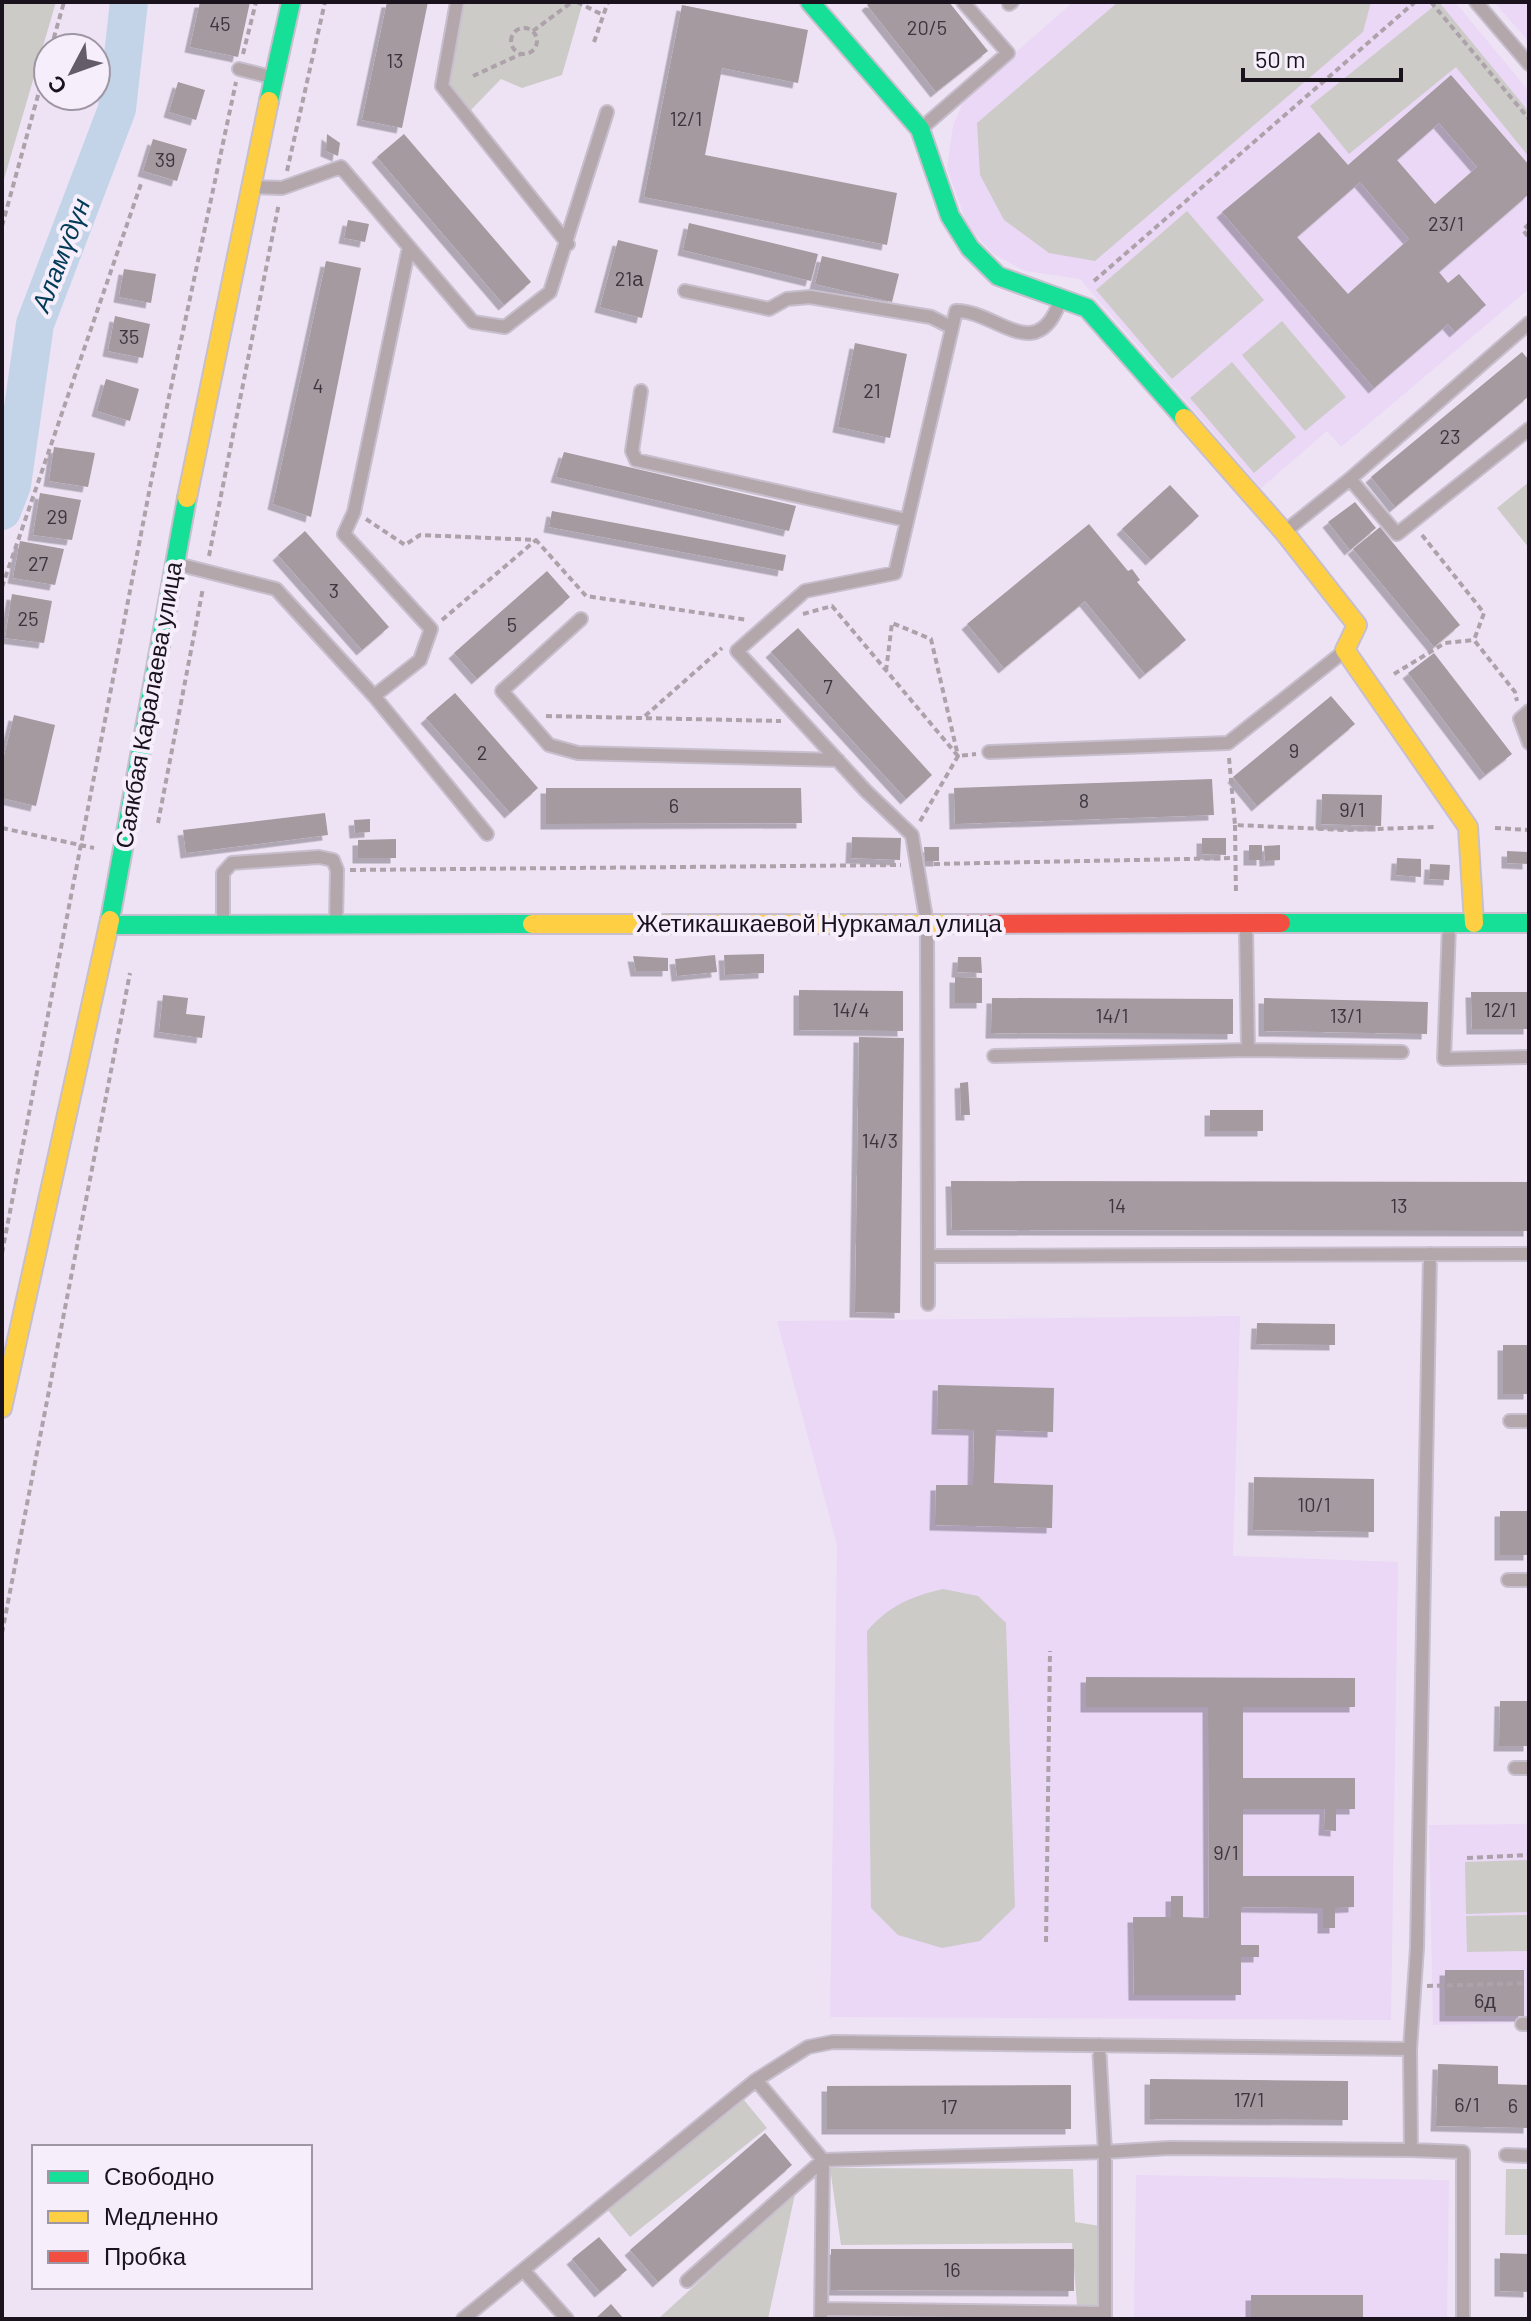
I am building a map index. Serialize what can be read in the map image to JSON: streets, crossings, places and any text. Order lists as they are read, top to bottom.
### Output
{
  "streets": {
    "street": ["Саякбая Каралаева улица", "Жетикашкаевой Нуркамал улица"]
  },
  "crossings": [
    ["Саякбая Каралаева улица", "Жетикашкаевой Нуркамал улица"]
  ],
  "water": ["Аламүдүн"],
  "house_numbers": [
    "45",
    "20/5",
    "13",
    "12/1",
    "39",
    "23/1",
    "21а",
    "35",
    "4",
    "21",
    "23",
    "29",
    "27",
    "3",
    "25",
    "5",
    "7",
    "9",
    "2",
    "8",
    "6",
    "9/1",
    "14/4",
    "12/1",
    "14/1",
    "13/1",
    "14/3",
    "14",
    "13",
    "10/1",
    "9/1",
    "6д",
    "17/1",
    "6/1",
    "6",
    "17",
    "16"
  ],
  "legend": ["Свободно", "Медленно", "Пробка"],
  "scale_bar": "50 m",
  "north": "bottom left"
}
